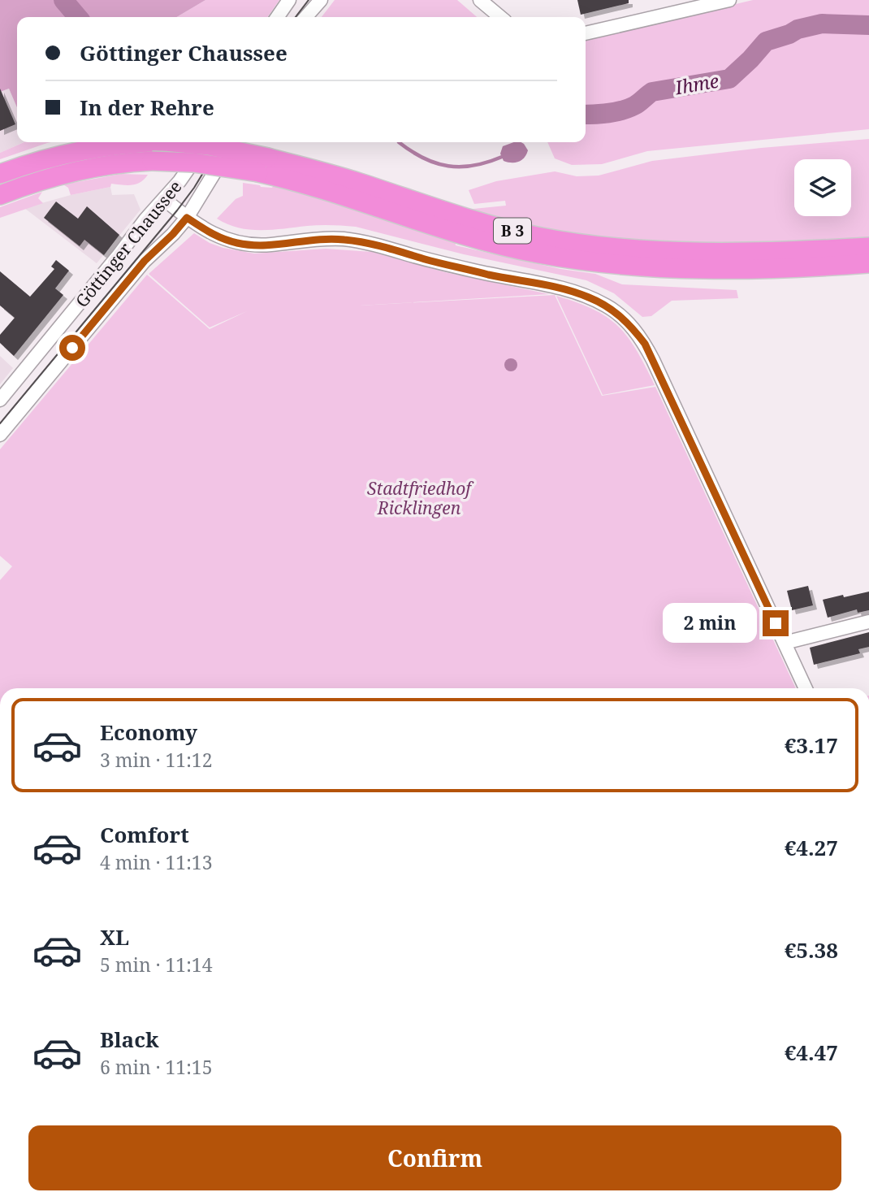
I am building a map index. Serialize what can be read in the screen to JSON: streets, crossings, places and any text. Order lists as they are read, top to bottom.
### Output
{
  "streets": {
    "highway": ["B 3"],
    "street": ["Göttinger Chaussee"]
  },
  "water": ["Ihme"],
  "parks": ["Stadtfriedhof Ricklingen"],
  "page": {
    "banner": ["Göttinger Chaussee", "In der Rehre"],
    "bubble": "2 min",
    "list": [
      {
        "name": "Economy",
        "note": "3 min · 11:12",
        "value": "€3.17"
      },
      {
        "name": "Comfort",
        "note": "4 min · 11:13",
        "value": "€4.27"
      },
      {
        "name": "XL",
        "note": "5 min · 11:14",
        "value": "€5.38"
      },
      {
        "name": "Black",
        "note": "6 min · 11:15",
        "value": "€4.47"
      }
    ],
    "buttons": "Confirm"
  }
}
